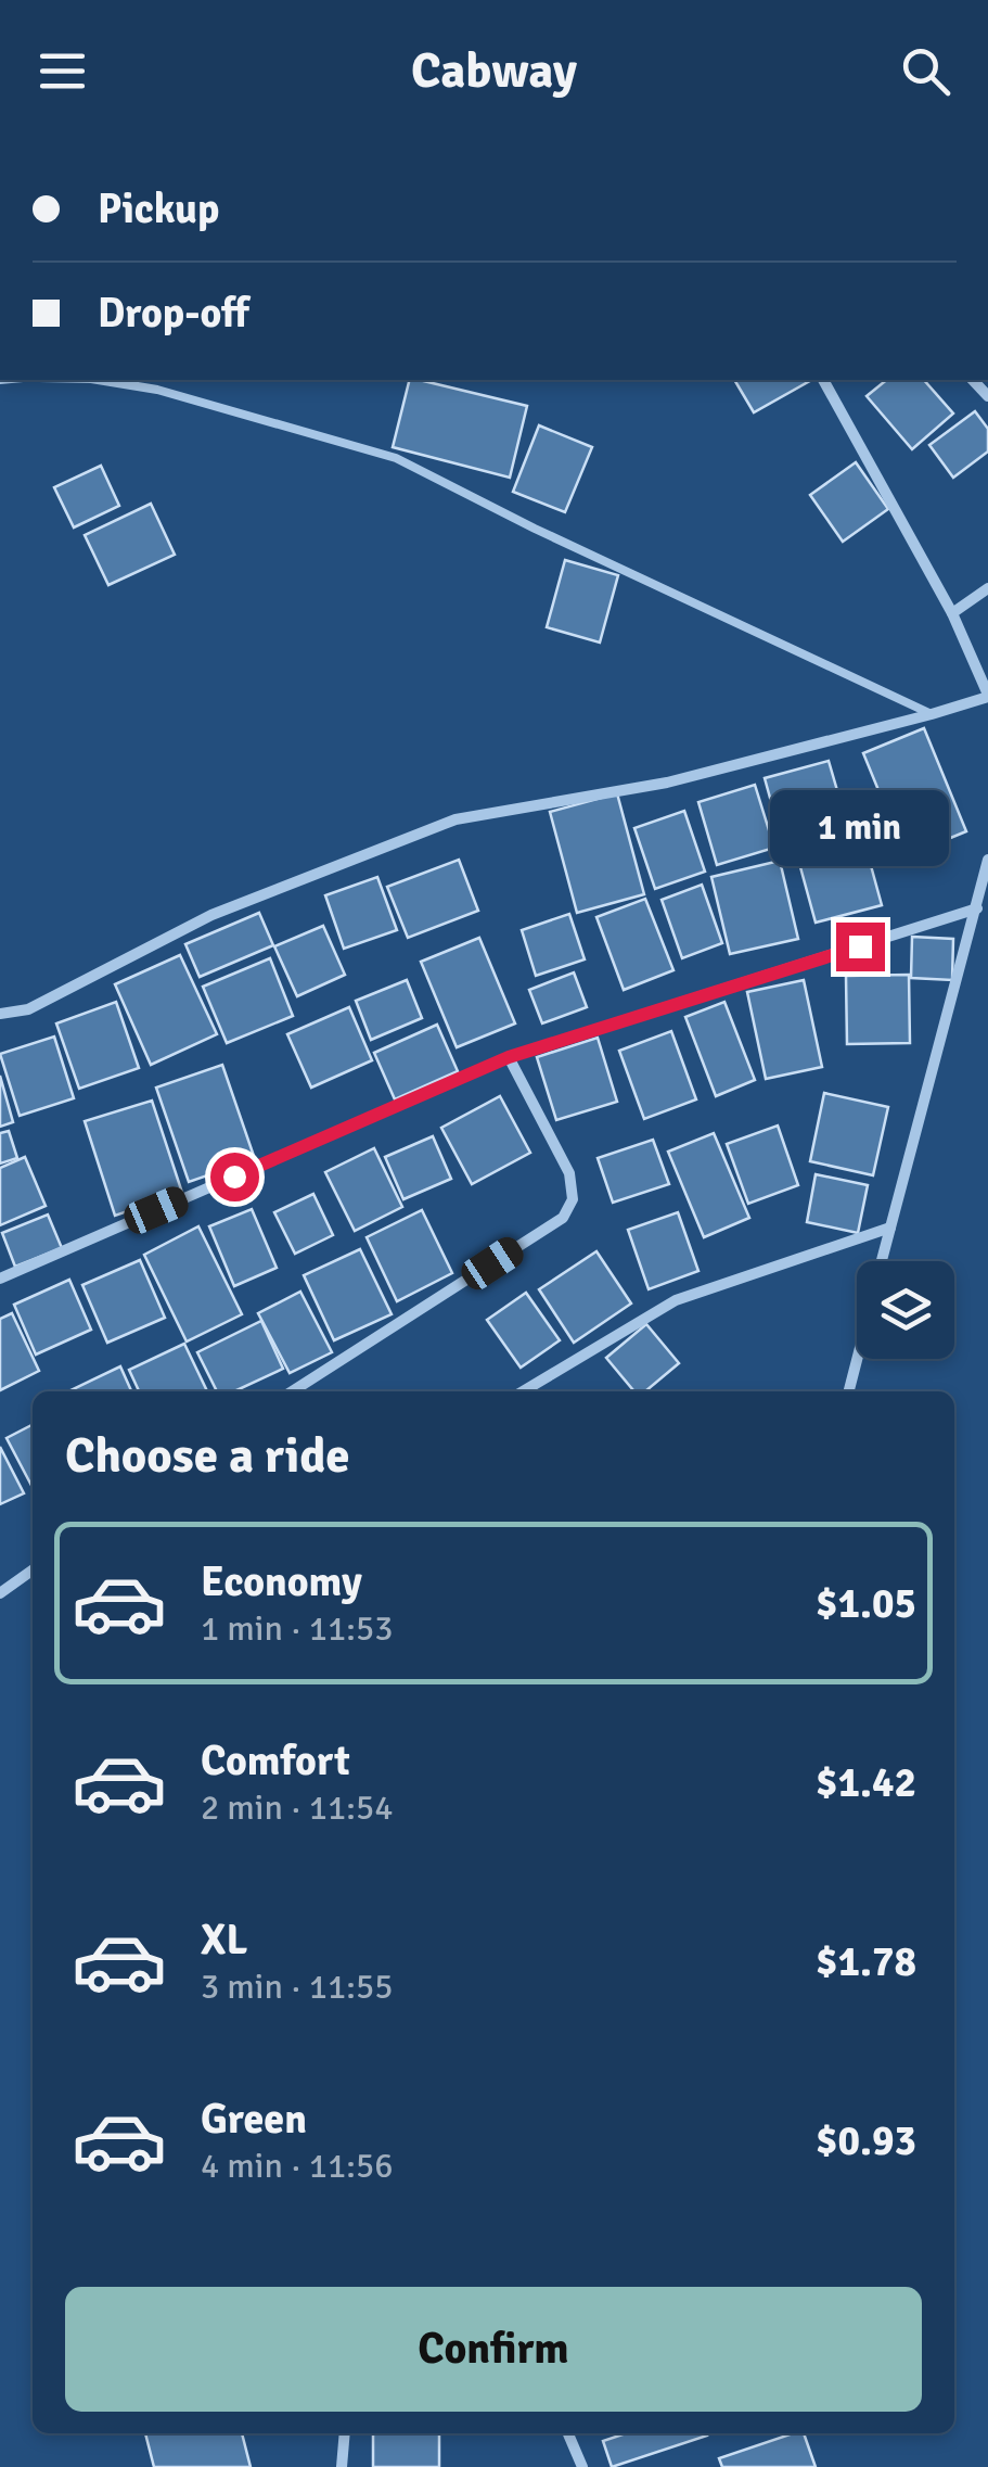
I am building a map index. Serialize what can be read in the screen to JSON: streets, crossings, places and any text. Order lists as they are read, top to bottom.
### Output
{
  "page": {
    "header": "Cabway",
    "banner": ["Pickup", "Drop-off"],
    "bubble": "1 min",
    "heading": "Choose a ride",
    "list": [
      {
        "name": "Economy",
        "note": "1 min · 11:53",
        "value": "$1.05"
      },
      {
        "name": "Comfort",
        "note": "2 min · 11:54",
        "value": "$1.42"
      },
      {
        "name": "XL",
        "note": "3 min · 11:55",
        "value": "$1.78"
      },
      {
        "name": "Green",
        "note": "4 min · 11:56",
        "value": "$0.93"
      }
    ],
    "buttons": "Confirm"
  }
}
